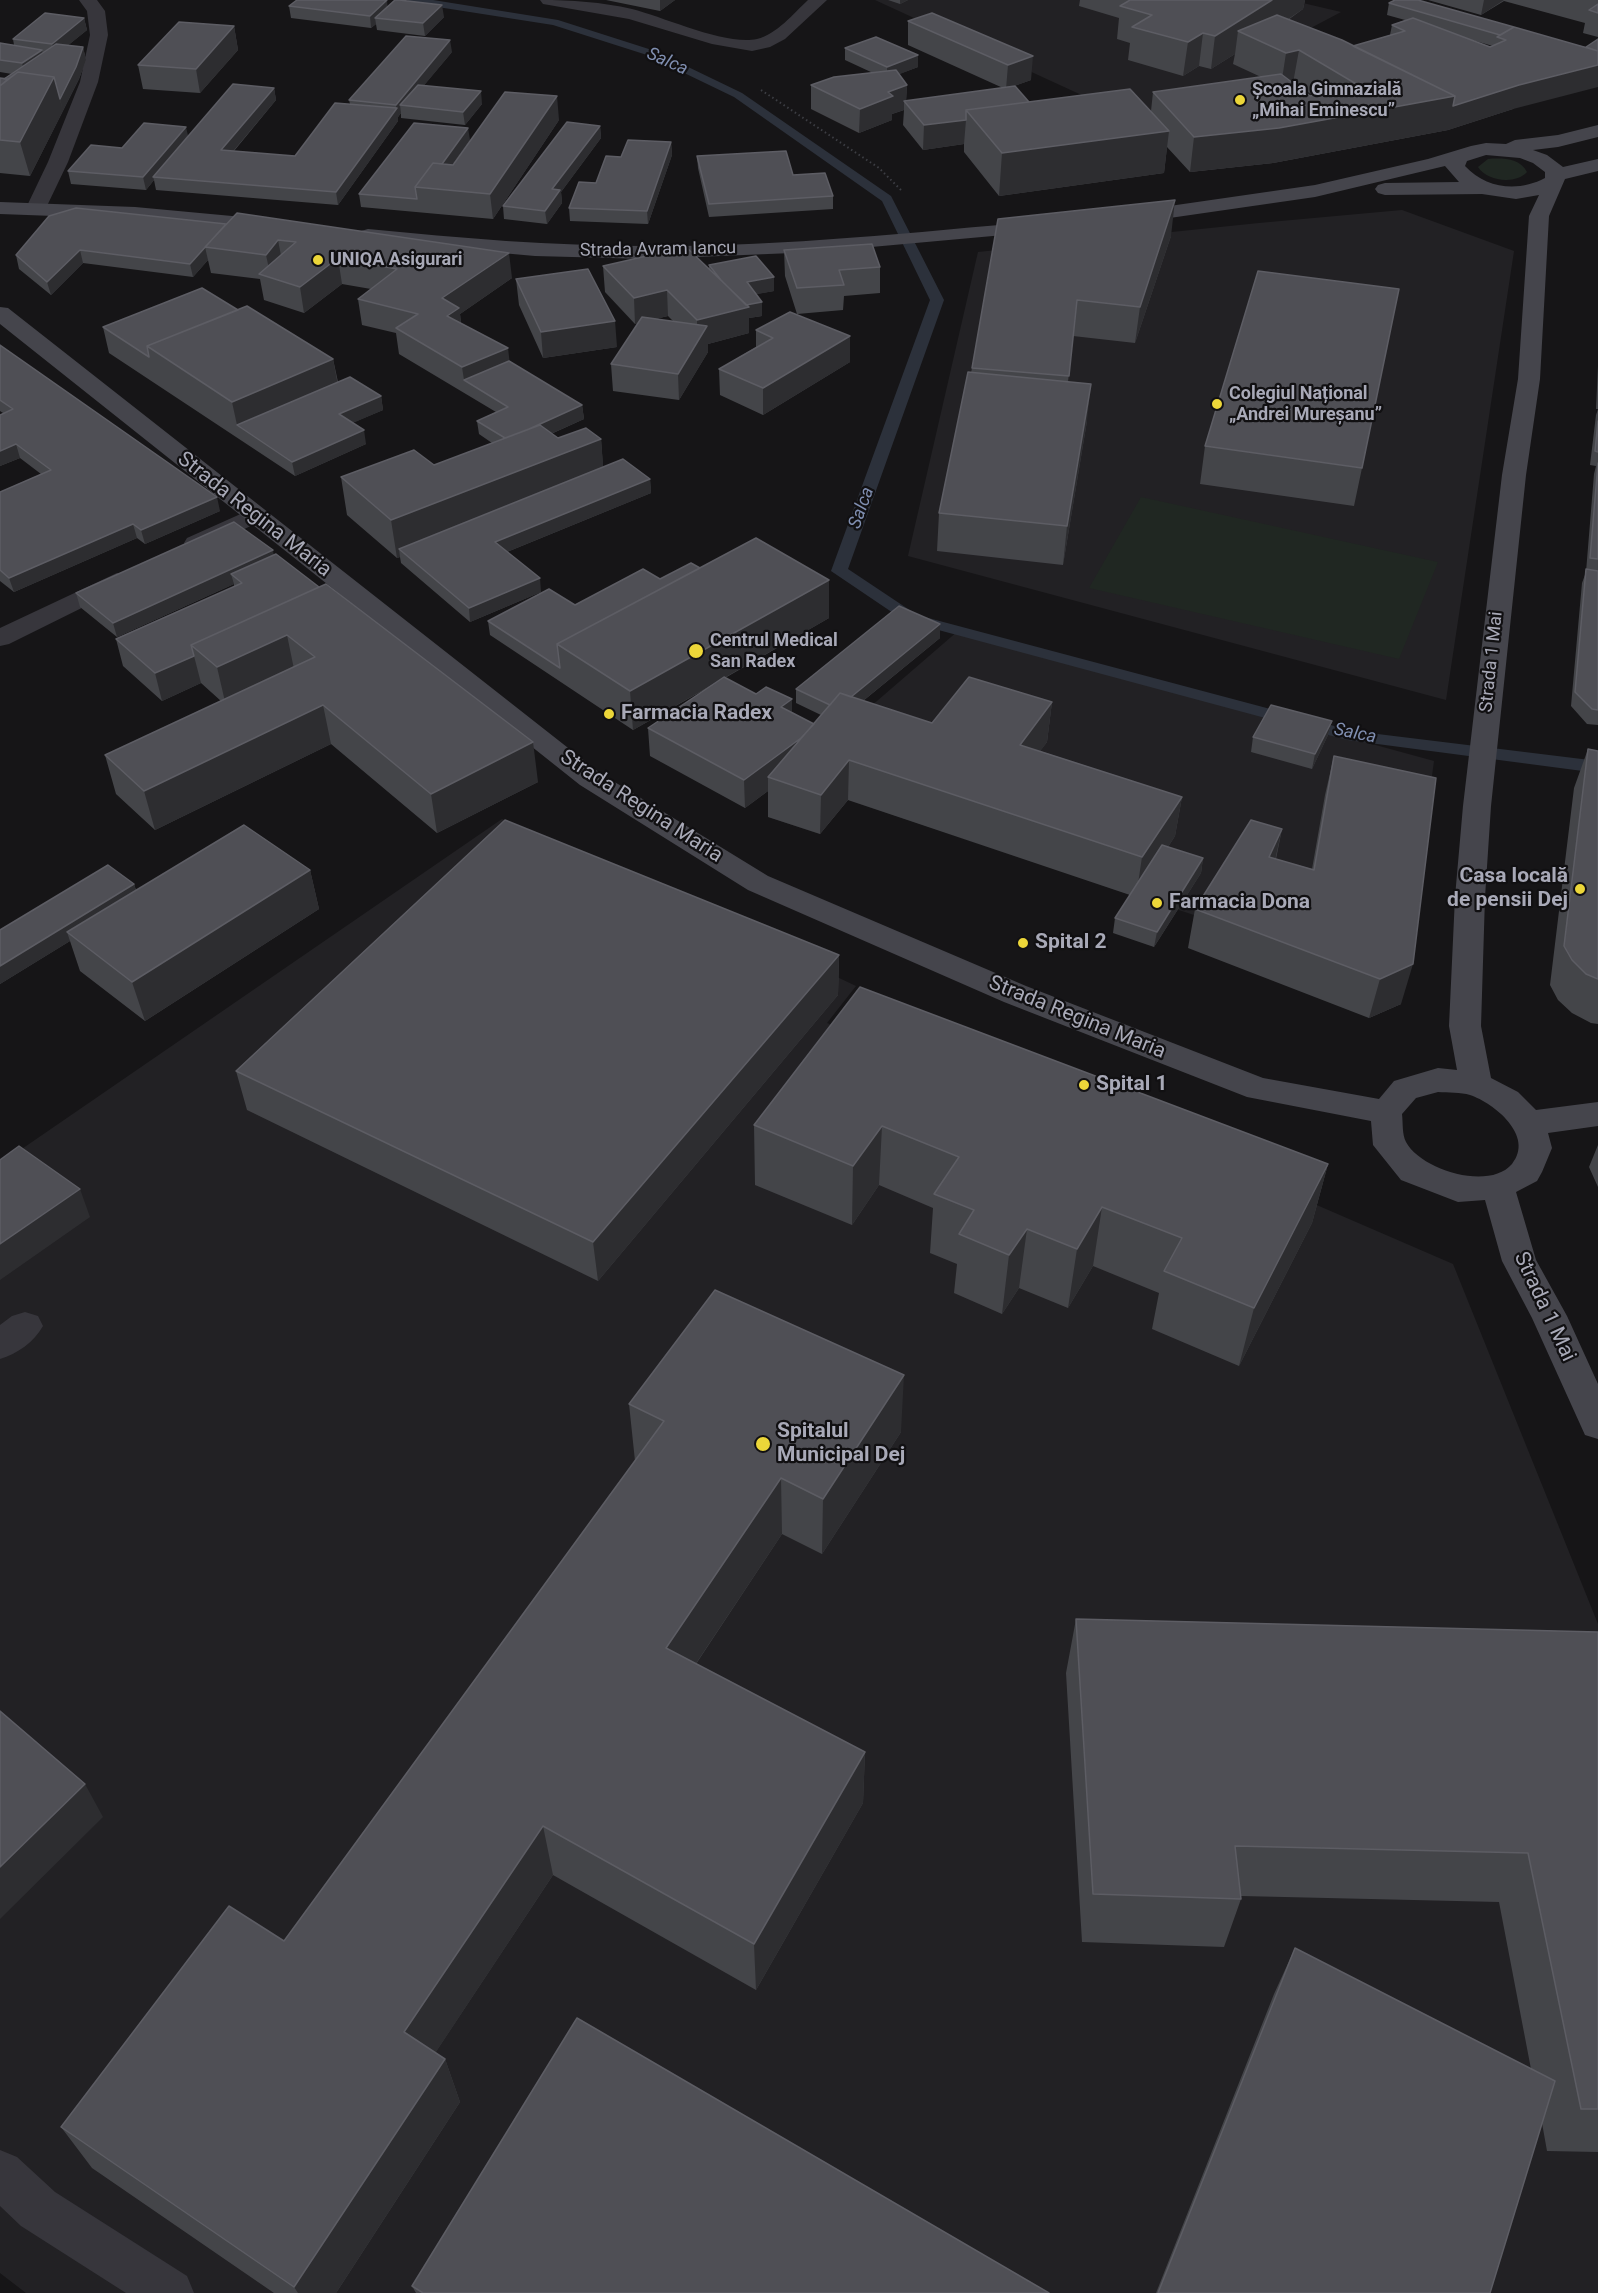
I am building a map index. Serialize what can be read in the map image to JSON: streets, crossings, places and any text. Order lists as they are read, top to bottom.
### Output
{
  "streets": {
    "main road": ["Strada Avram Iancu", "Strada Regina Maria", "Strada 1 Mai"]
  },
  "crossings": [
    ["Strada Regina Maria", "Strada 1 Mai"]
  ],
  "water": ["Salca"],
  "places": [
    "Școala Gimnazială „Mihai Eminescu”",
    "UNIQA Asigurari",
    "Colegiul Național „Andrei Mureșanu”",
    "Centrul Medical San Radex",
    "Farmacia Radex",
    "Casa locală de pensii Dej",
    "Farmacia Dona",
    "Spital 2",
    "Spital 1",
    "Spitalul Municipal Dej"
  ]
}
